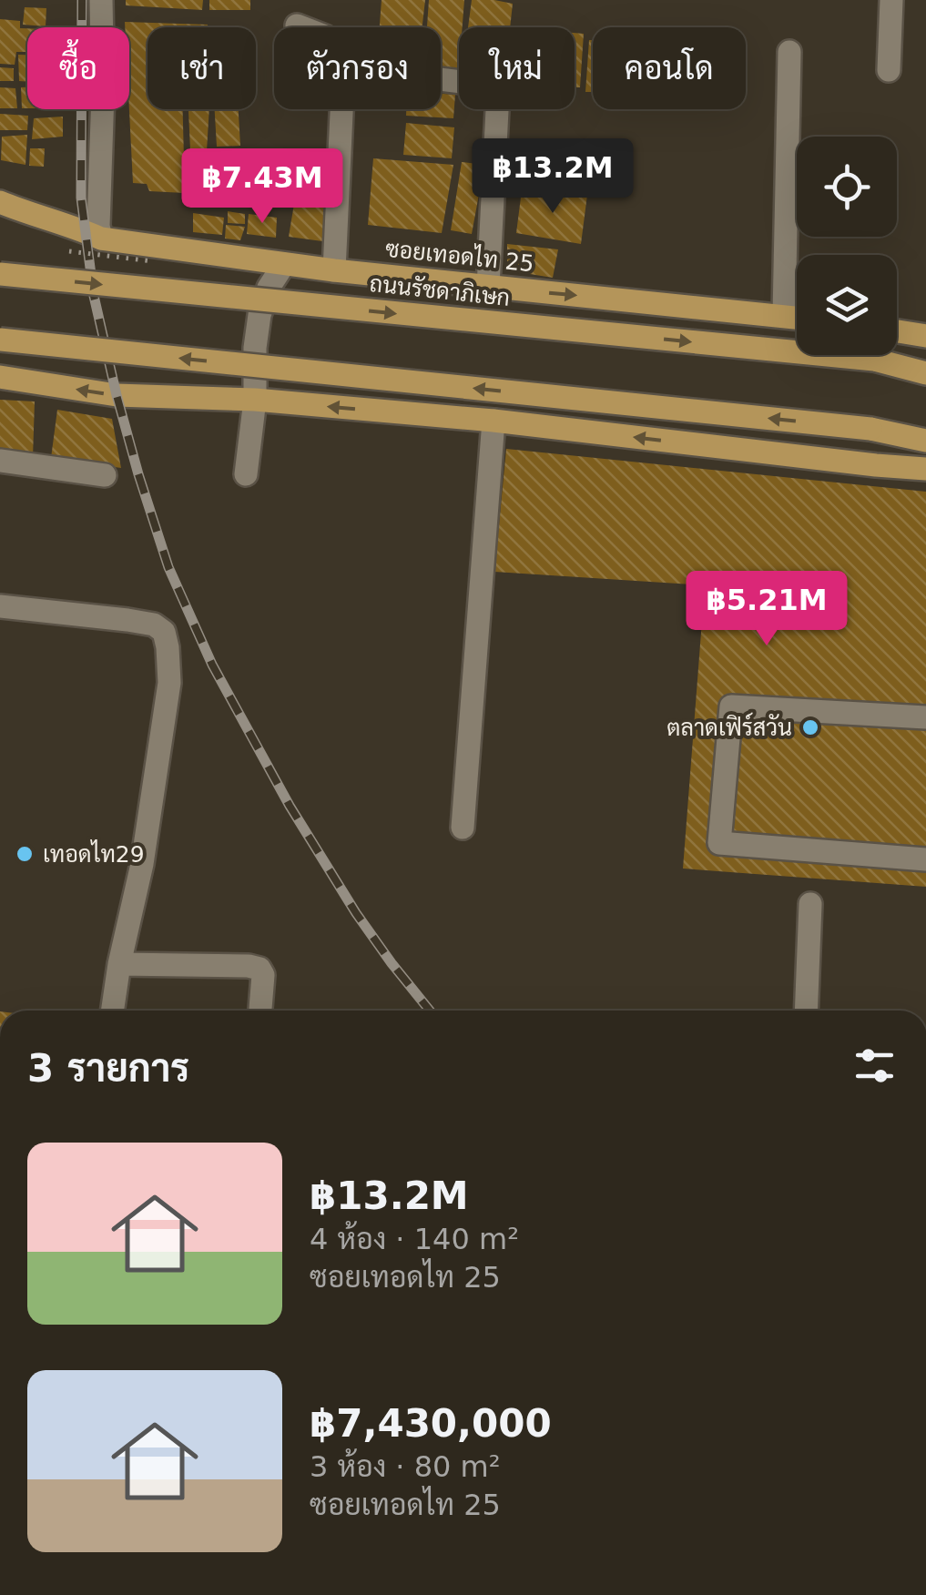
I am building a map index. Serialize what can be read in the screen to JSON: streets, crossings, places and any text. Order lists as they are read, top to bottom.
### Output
{
  "streets": {
    "main road": ["ซอยเทอดไท 25", "ถนนรัชดาภิเษก"]
  },
  "places": ["ตลาดเฟิร์สวัน", "เทอดไท29"],
  "page": {
    "chip": [
      "ซื้อ",
      "เช่า",
      "ตัวกรอง",
      "ใหม่",
      "คอนโด"
    ],
    "price": ["฿13.2M", "฿7.43M", "฿5.21M"],
    "heading": "3 รายการ",
    "list": [
      {
        "name": "฿13.2M",
        "note": "4 ห้อง · 140 m² · ซอยเทอดไท 25"
      },
      {
        "name": "฿7,430,000",
        "note": "3 ห้อง · 80 m² · ซอยเทอดไท 25"
      }
    ]
  }
}
